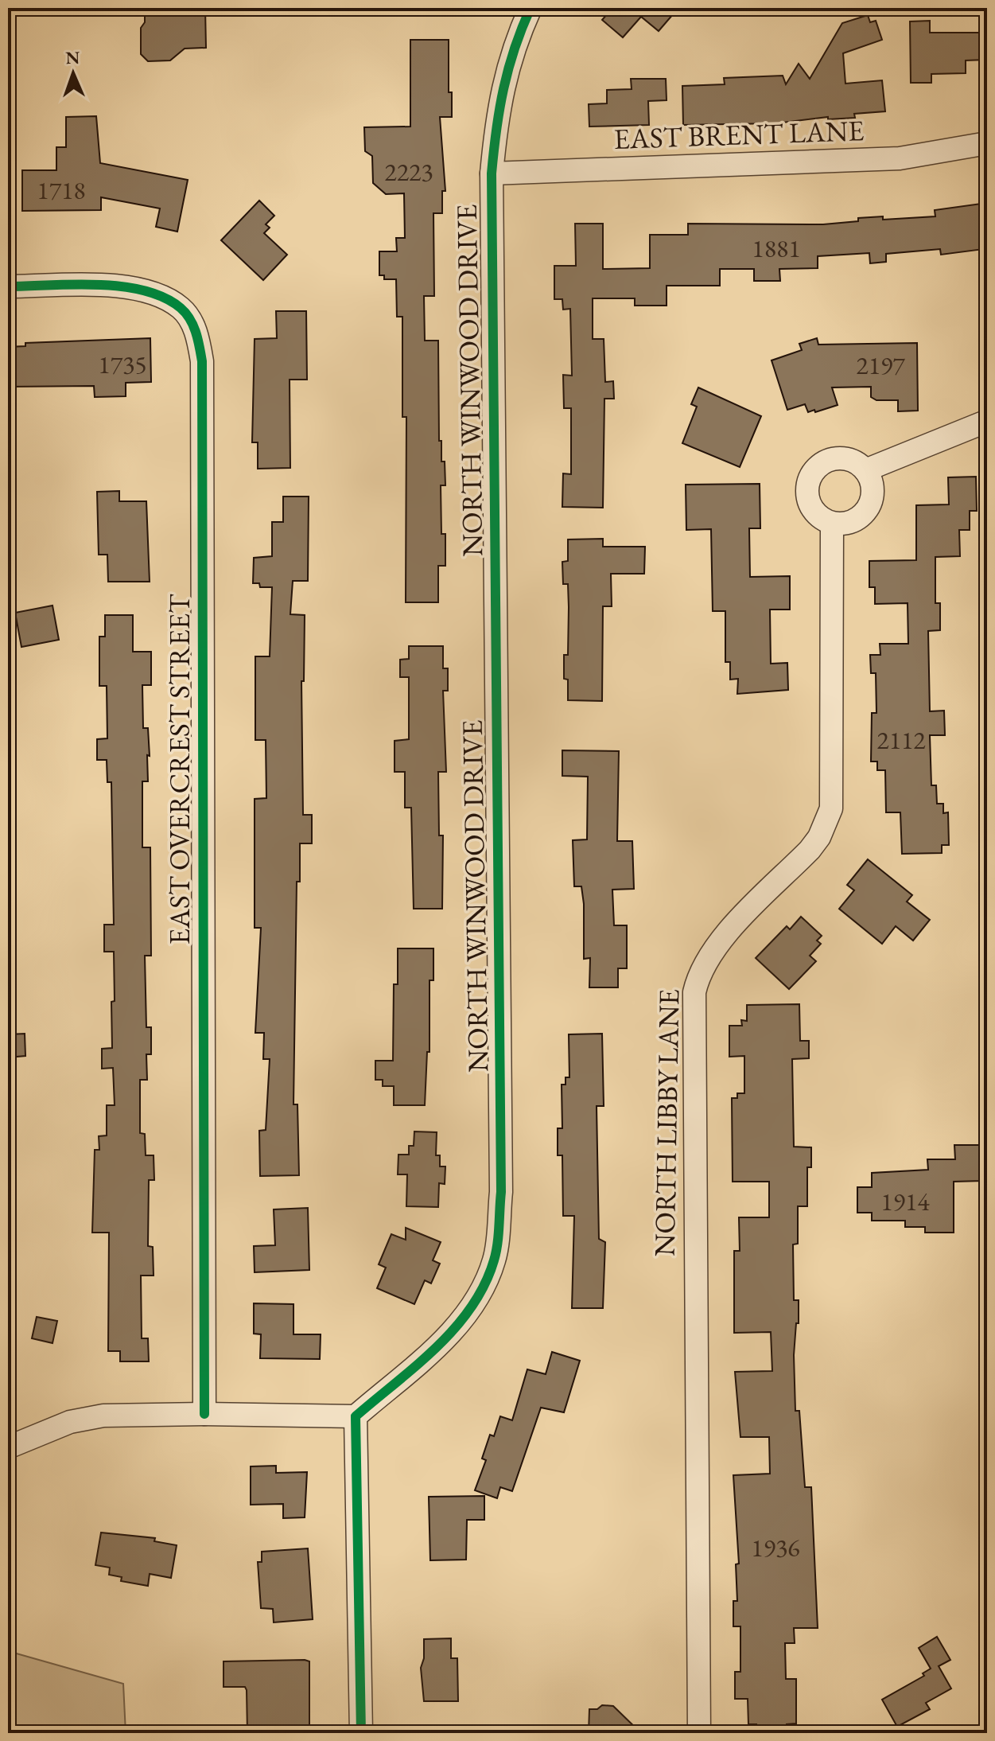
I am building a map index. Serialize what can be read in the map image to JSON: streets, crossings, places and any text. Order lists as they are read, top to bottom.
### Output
{
  "streets": {
    "street": [
      "EAST BRENT LANE",
      "NORTH WINWOOD DRIVE",
      "EAST OVERCREST STREET",
      "NORTH LIBBY LANE"
    ]
  },
  "crossings": [
    ["EAST BRENT LANE", "NORTH WINWOOD DRIVE"]
  ],
  "house_numbers": [
    "2223",
    "1718",
    "1881",
    "1735",
    "2197",
    "2112",
    "1914",
    "1936"
  ],
  "north": "top"
}
